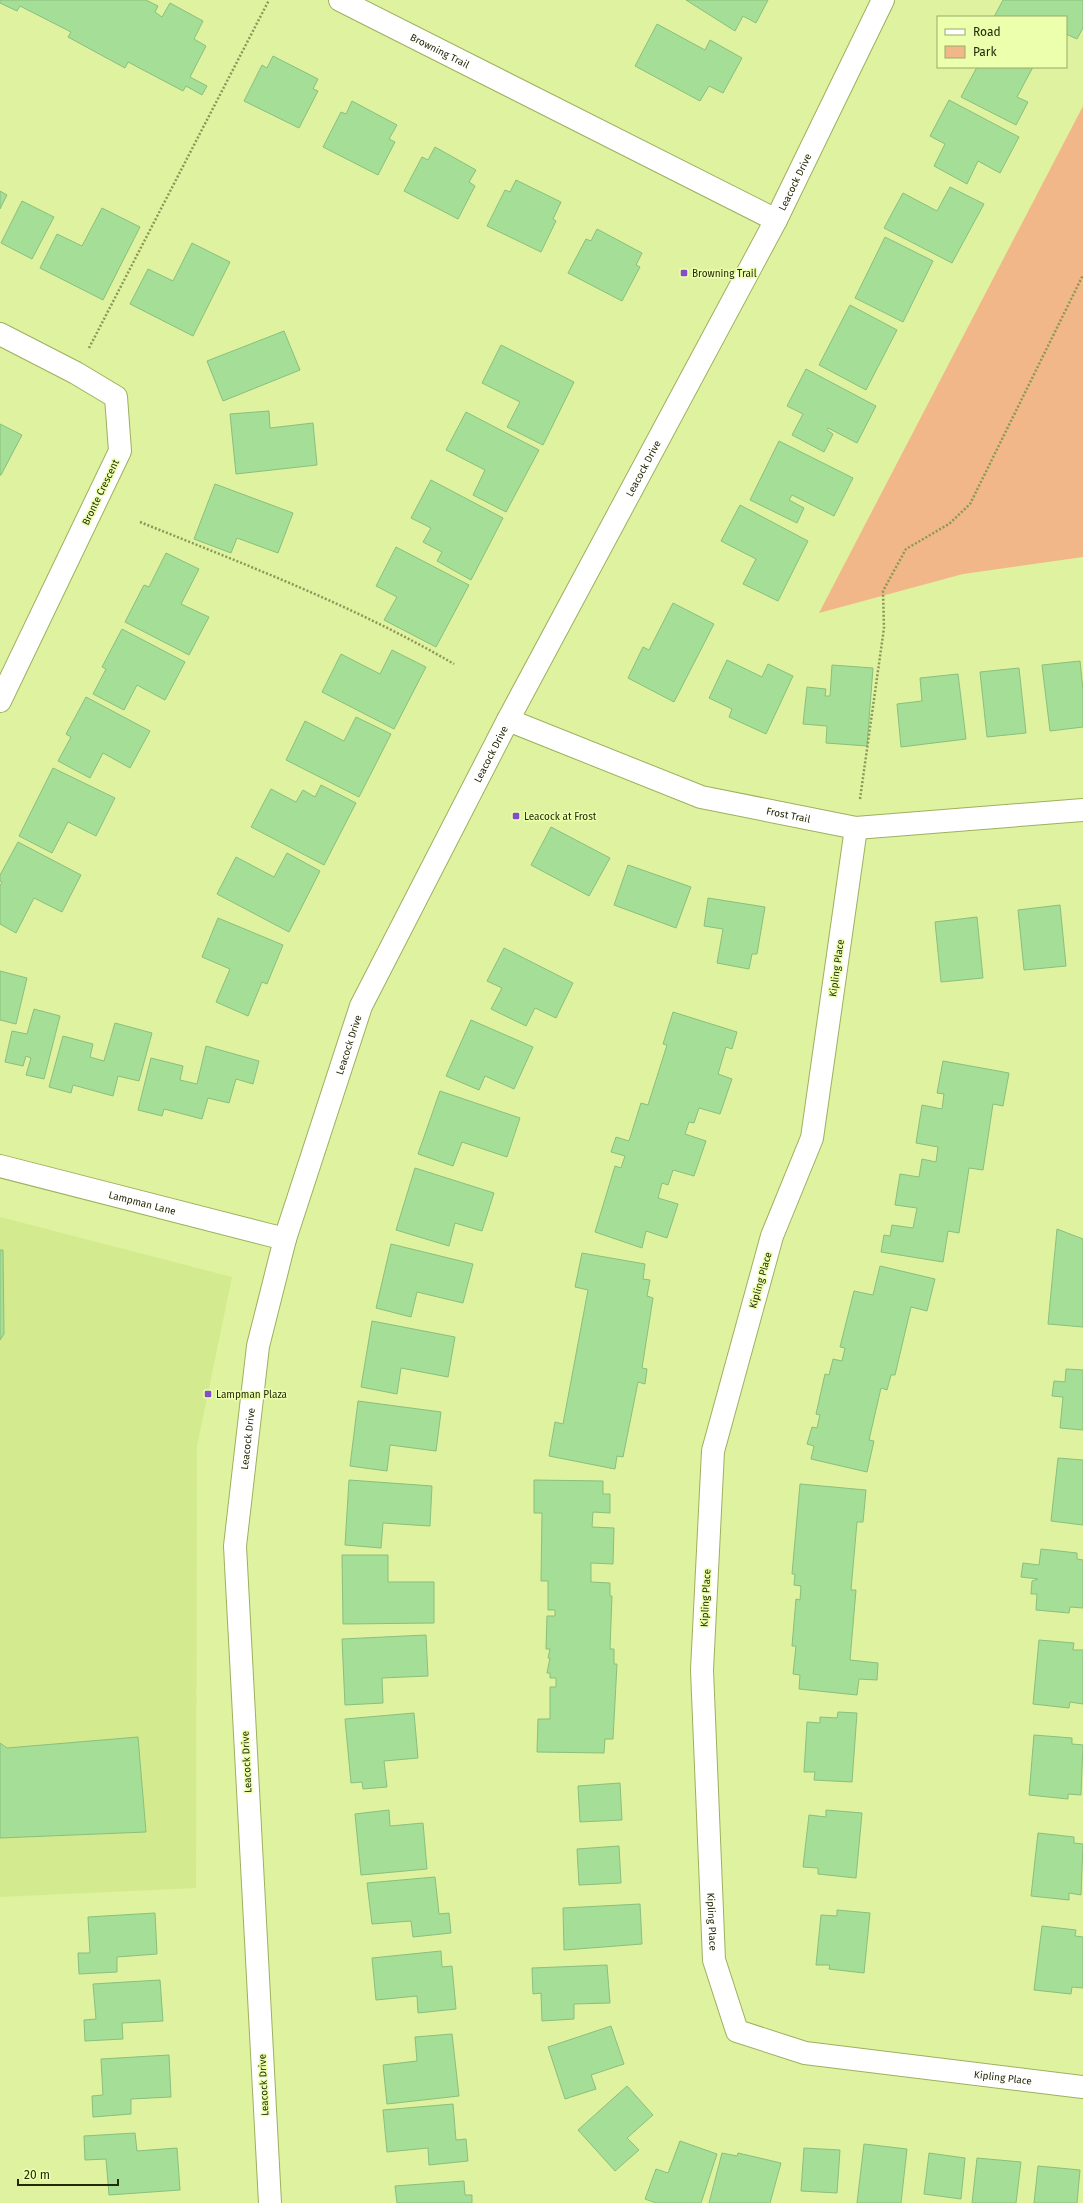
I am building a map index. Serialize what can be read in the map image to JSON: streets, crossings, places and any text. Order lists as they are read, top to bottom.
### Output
{
  "streets": {
    "street": [
      "Browning Trail",
      "Leacock Drive",
      "Bronte Crescent",
      "Frost Trail",
      "Kipling Place",
      "Lampman Lane"
    ]
  },
  "crossings": [
    ["Browning Trail", "Leacock Drive"],
    ["Leacock Drive", "Frost Trail"],
    ["Leacock Drive", "Lampman Lane"],
    ["Frost Trail", "Kipling Place"]
  ],
  "places": {
    "transit": ["Browning Trail", "Leacock at Frost", "Lampman Plaza"]
  },
  "legend": ["Road", "Park"],
  "scale_bar": "20 m"
}
